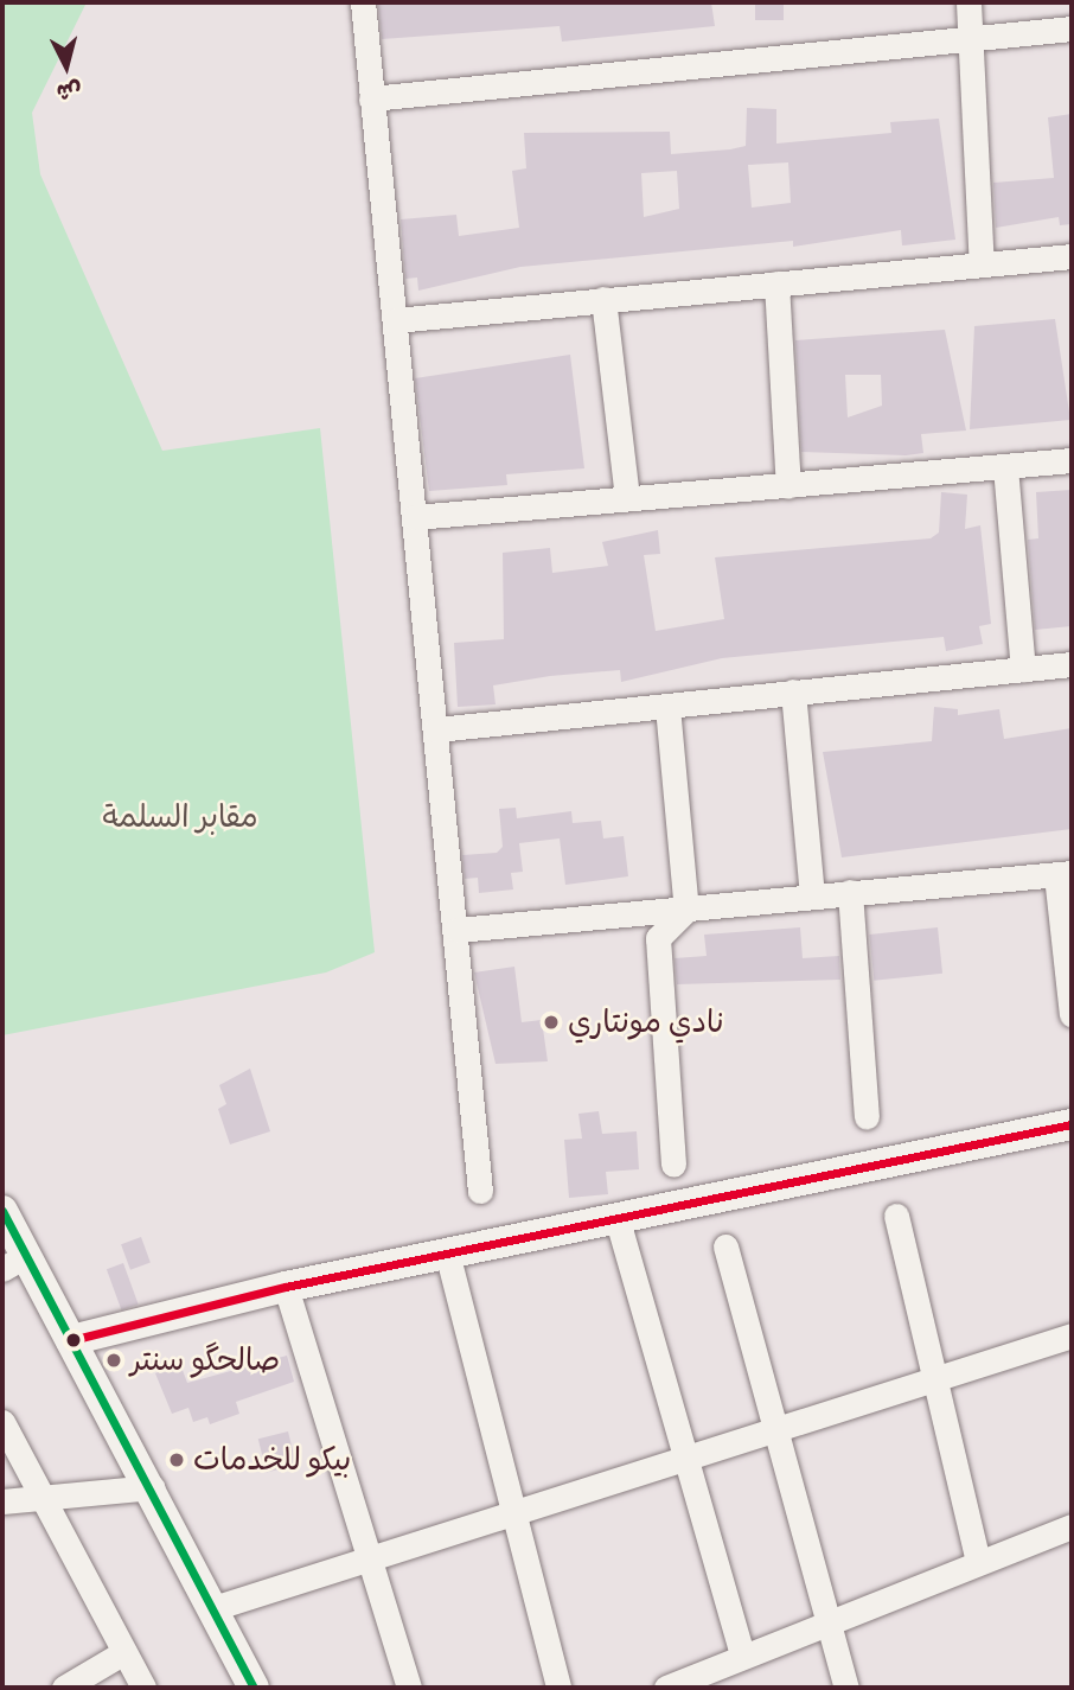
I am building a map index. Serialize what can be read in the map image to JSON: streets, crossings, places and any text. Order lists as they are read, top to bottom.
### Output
{
  "parks": ["مقابر السلمة"],
  "places": ["نادي مونتاري", "صالحگو سنتر", "بيكو للخدمات"],
  "north": "bottom"
}
